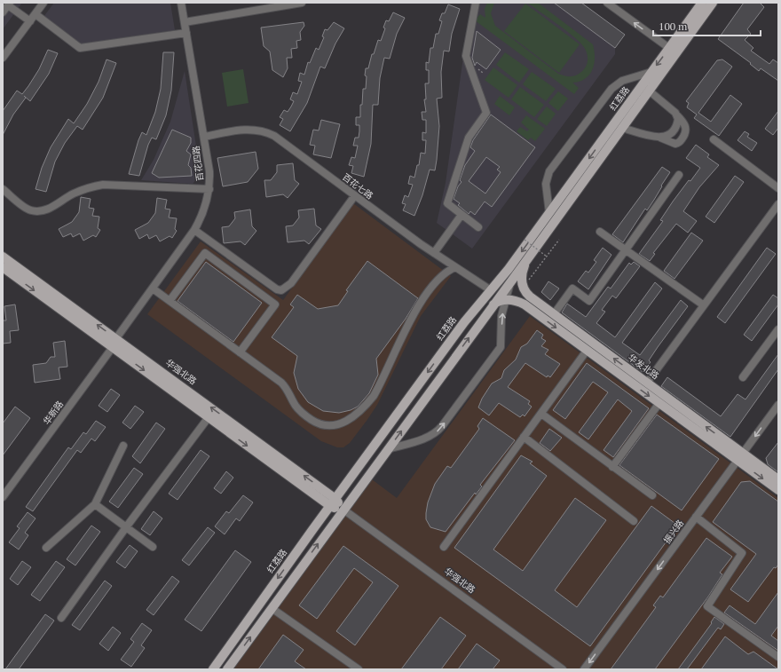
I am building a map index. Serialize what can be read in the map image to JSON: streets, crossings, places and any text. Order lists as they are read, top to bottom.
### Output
{
  "streets": {
    "main road": ["红荔路", "华发北路", "华强北路"],
    "street": [
      "百花四路",
      "百花七路",
      "华新路",
      "振兴路"
    ]
  },
  "crossings": [
    ["红荔路", "百花七路"],
    ["红荔路", "华发北路"],
    ["红荔路", "华强北路"],
    ["百花四路", "百花七路"],
    ["百花四路", "华强北路"],
    ["百花四路", "华新路"],
    ["华发北路", "振兴路"],
    ["华强北路", "华新路"]
  ],
  "one_way": ["振兴路"],
  "scale_bar": "100 m"
}
